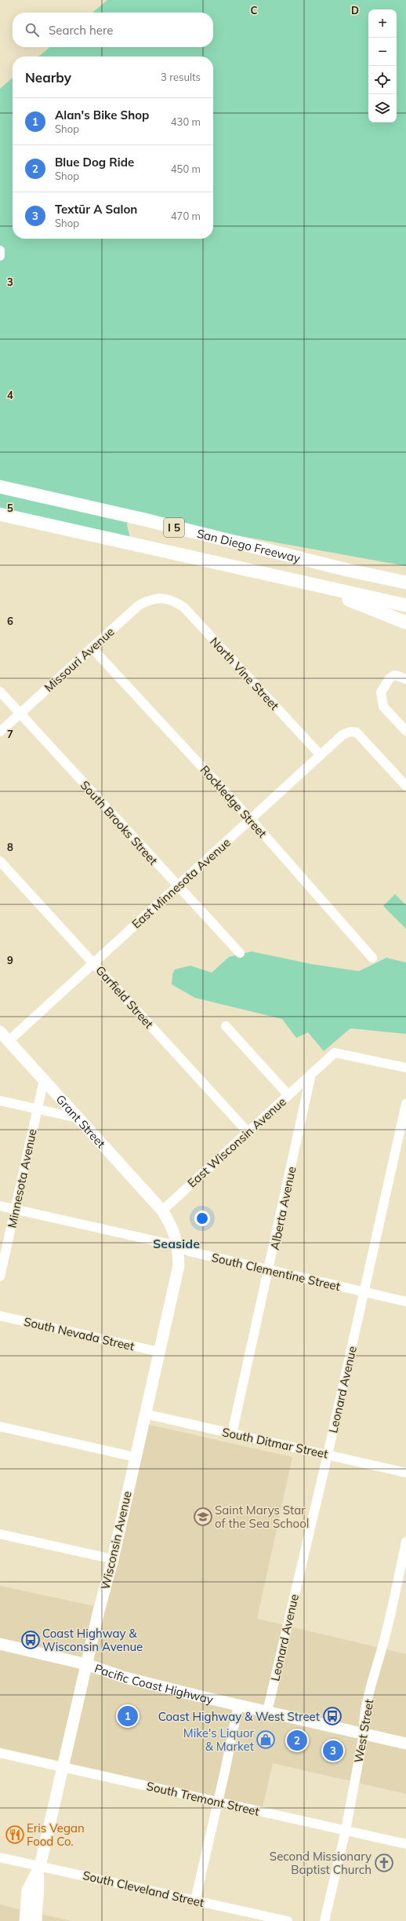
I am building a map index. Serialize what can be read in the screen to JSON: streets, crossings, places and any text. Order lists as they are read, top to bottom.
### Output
{
  "streets": {
    "highway": ["I 5", "San Diego Freeway"],
    "main road": ["Grant Street", "Wisconsin Avenue", "Pacific Coast Highway"],
    "street": [
      "Missouri Avenue",
      "North Vine Street",
      "Rockledge Street",
      "South Brooks Street",
      "East Minnesota Avenue",
      "Garfield Street",
      "East Wisconsin Avenue",
      "Minnesota Avenue",
      "Alberta Avenue",
      "South Clementine Street",
      "South Nevada Street",
      "Leonard Avenue",
      "South Ditmar Street",
      "West Street",
      "South Tremont Street",
      "South Cleveland Street"
    ]
  },
  "crossings": [
    ["Missouri Avenue", "North Vine Street"],
    ["Missouri Avenue", "Rockledge Street"],
    ["Missouri Avenue", "South Brooks Street"],
    ["North Vine Street", "East Minnesota Avenue"],
    ["Rockledge Street", "East Minnesota Avenue"],
    ["South Brooks Street", "East Minnesota Avenue"],
    ["East Minnesota Avenue", "Garfield Street"],
    ["East Minnesota Avenue", "Grant Street"],
    ["Garfield Street", "East Wisconsin Avenue"],
    ["Grant Street", "East Wisconsin Avenue"],
    ["Grant Street", "Minnesota Avenue"],
    ["Grant Street", "Wisconsin Avenue"],
    ["East Wisconsin Avenue", "Alberta Avenue"],
    ["East Wisconsin Avenue", "Wisconsin Avenue"],
    ["Minnesota Avenue", "South Clementine Street"],
    ["Alberta Avenue", "South Clementine Street"],
    ["Alberta Avenue", "South Ditmar Street"],
    ["South Clementine Street", "Leonard Avenue"],
    ["South Clementine Street", "Wisconsin Avenue"],
    ["South Nevada Street", "Wisconsin Avenue"],
    ["Leonard Avenue", "South Ditmar Street"],
    ["Leonard Avenue", "Pacific Coast Highway"],
    ["South Ditmar Street", "Wisconsin Avenue"],
    ["Wisconsin Avenue", "Pacific Coast Highway"],
    ["Wisconsin Avenue", "South Tremont Street"],
    ["Wisconsin Avenue", "South Cleveland Street"],
    ["Pacific Coast Highway", "West Street"],
    ["West Street", "South Tremont Street"]
  ],
  "districts": ["Seaside"],
  "places": {
    "school or university": ["Saint Marys Star of the Sea School"],
    "bus stop": ["Coast Highway & Wisconsin Avenue", "Coast Highway & West Street"],
    "shop": ["Mike's Liquor & Market"],
    "restaurant": ["Eris Vegan Food Co."],
    "church": ["Second Missionary Baptist Church"]
  },
  "page": {
    "map_buttons": ["+", "−"],
    "search": "Search here",
    "heading": ["Nearby", "3 results"],
    "list": [
      {
        "mark": "1",
        "name": "Alan's Bike Shop",
        "note": "Shop",
        "value": "430 m"
      },
      {
        "mark": "2",
        "name": "Blue Dog Ride",
        "note": "Shop",
        "value": "450 m"
      },
      {
        "mark": "3",
        "name": "Textūr A Salon",
        "note": "Shop",
        "value": "470 m"
      }
    ],
    "pins": ["1", "2", "3"]
  },
  "grid": {
    "columns": ["C", "D"],
    "rows": [
      "3",
      "4",
      "5",
      "6",
      "7",
      "8",
      "9"
    ]
  }
}
